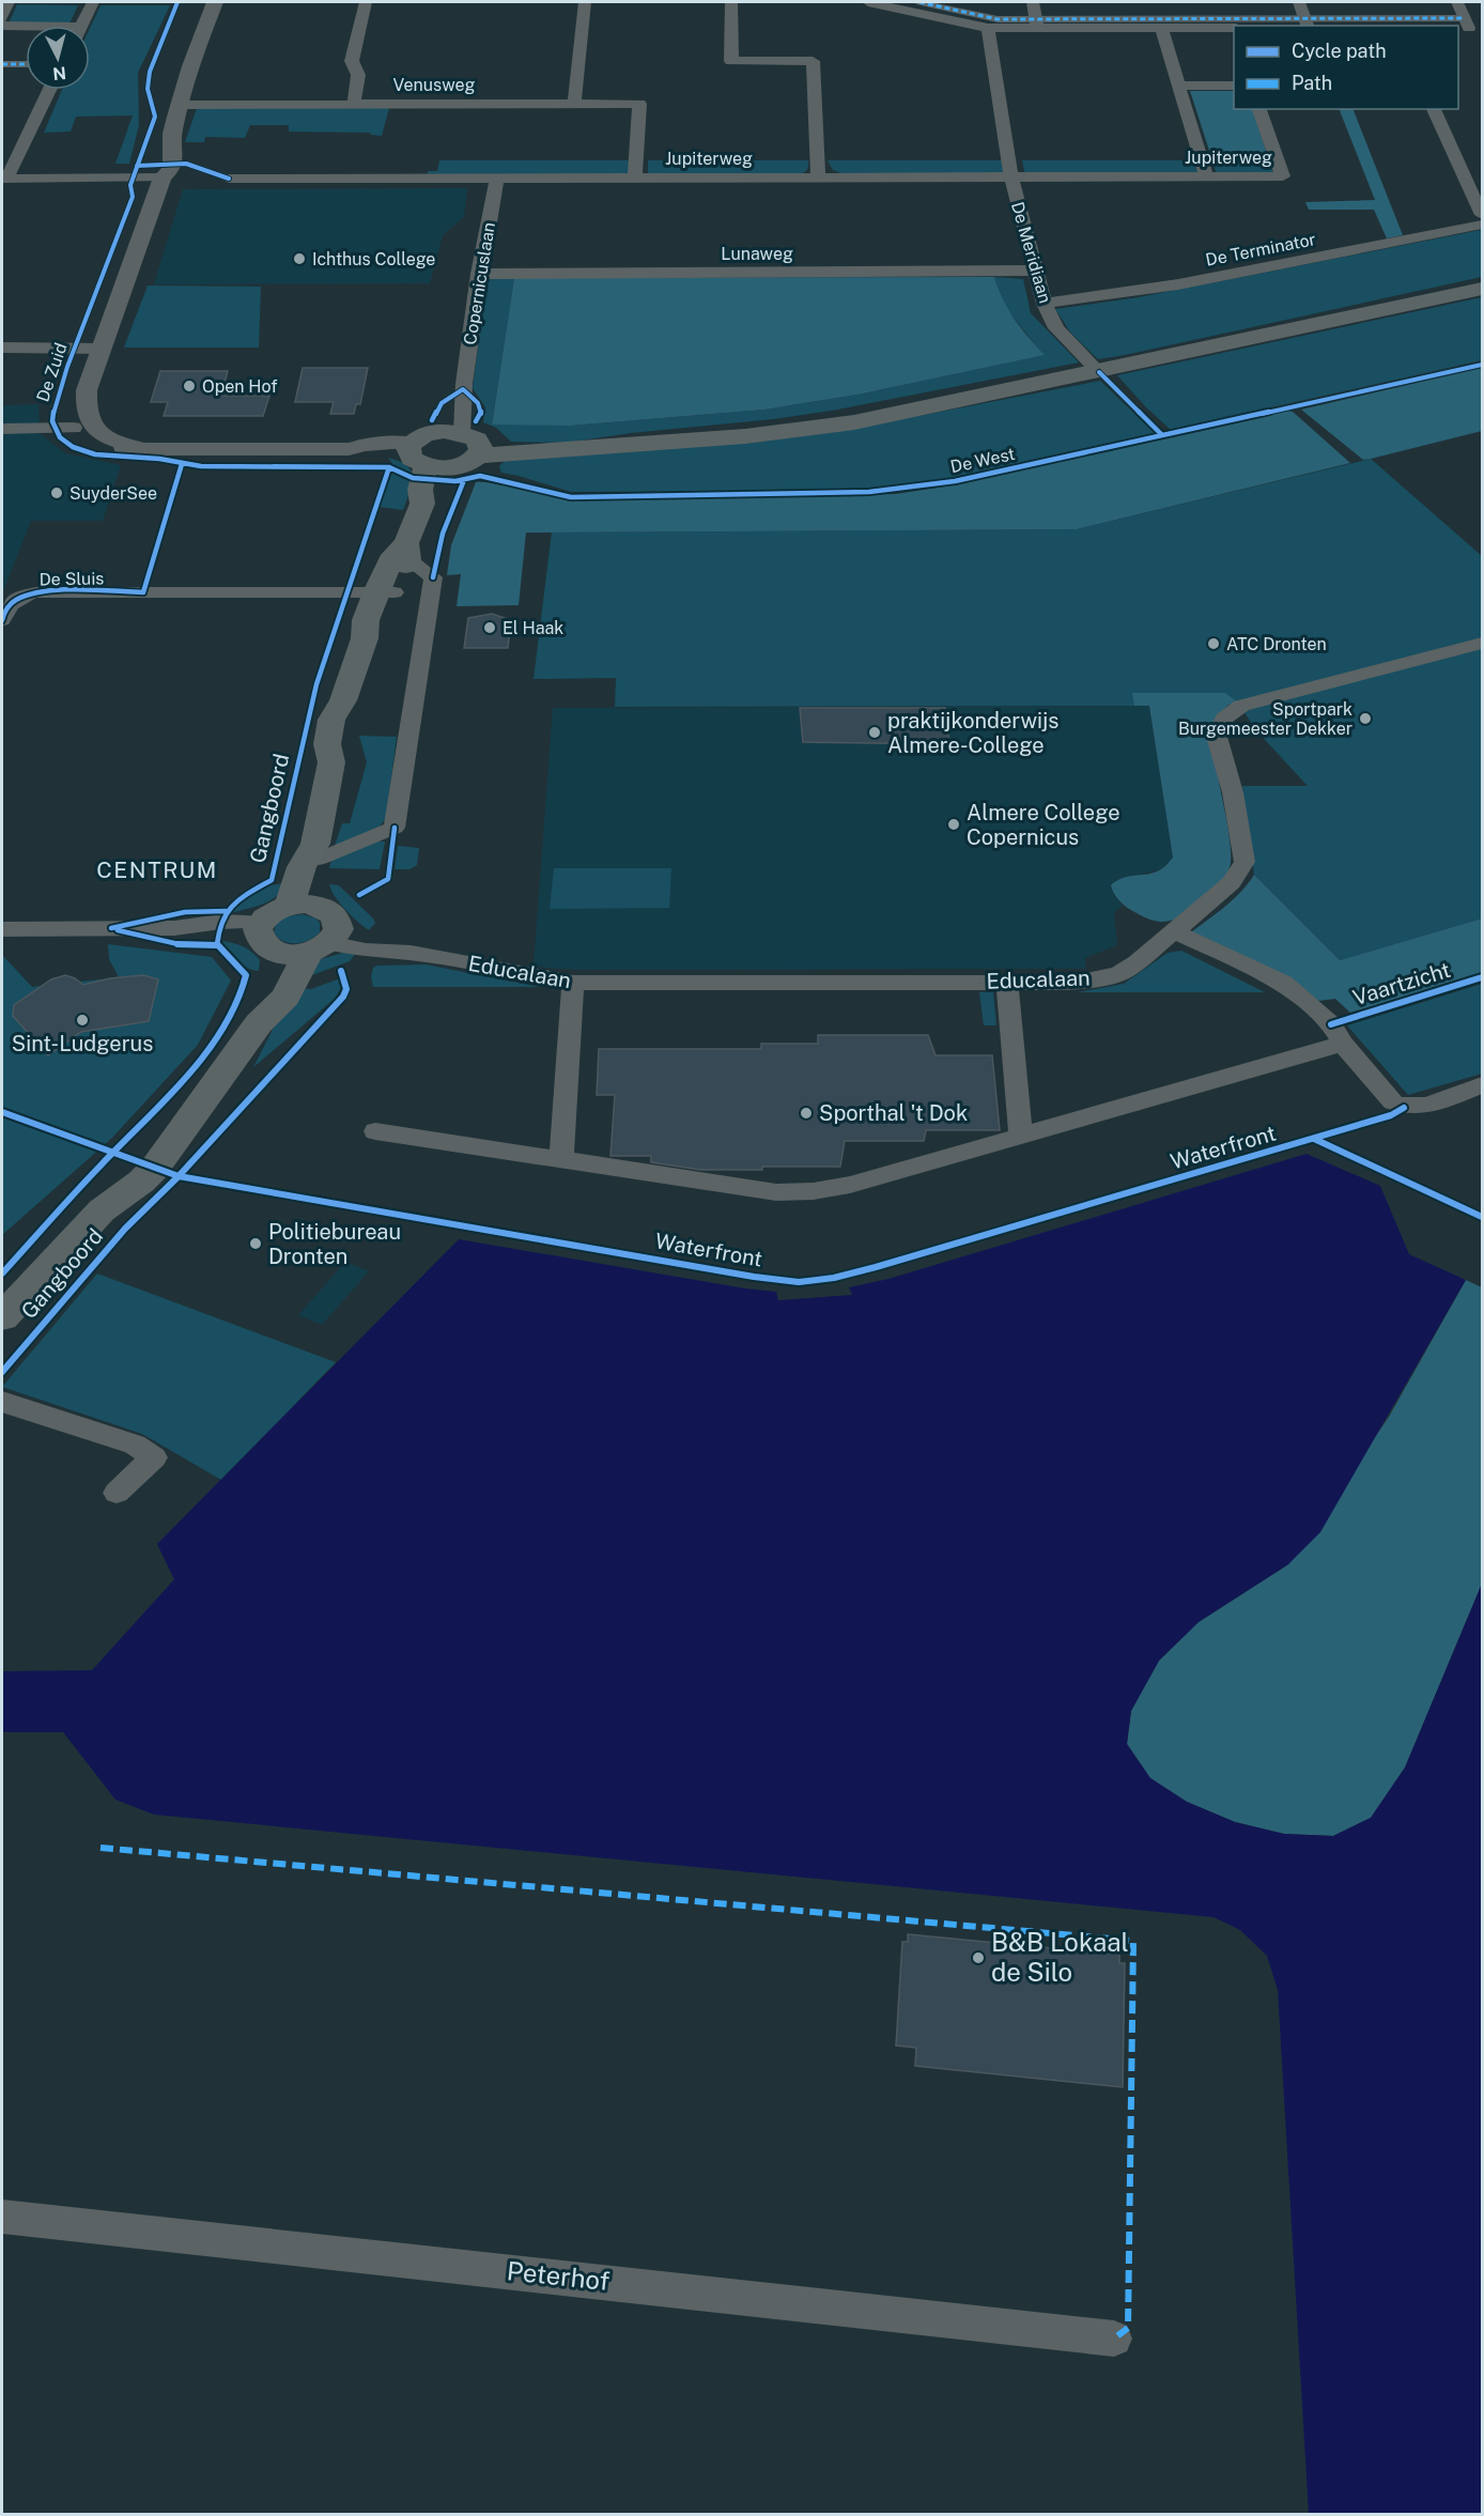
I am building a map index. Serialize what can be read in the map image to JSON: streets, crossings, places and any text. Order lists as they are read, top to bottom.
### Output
{
  "streets": {
    "main road": ["Gangboord"],
    "street": [
      "Venusweg",
      "Jupiterweg",
      "De Terminator",
      "De Meridiaan",
      "Lunaweg",
      "Copernicuslaan",
      "De Zuid",
      "De Sluis",
      "Educalaan",
      "Peterhof"
    ],
    "cycle path": ["De West", "Vaartzicht", "Waterfront"]
  },
  "crossings": [
    ["Venusweg", "Jupiterweg"],
    ["Venusweg", "De Zuid"],
    ["Jupiterweg", "De Meridiaan"],
    ["Jupiterweg", "Copernicuslaan"],
    ["De Terminator", "De Meridiaan"],
    ["De Meridiaan", "Lunaweg"],
    ["Lunaweg", "Copernicuslaan"],
    ["Gangboord", "Educalaan"]
  ],
  "districts": ["CENTRUM"],
  "places": [
    "Ichthus College",
    "Open Hof",
    "SuyderSee",
    "El Haak",
    "ATC Dronten",
    "Sportpark Burgemeester Dekker",
    "praktijkonderwijs Almere-College",
    "Almere College Copernicus",
    "Sint-Ludgerus",
    "Sporthal 't Dok",
    "Politiebureau Dronten",
    "B&B Lokaal de Silo"
  ],
  "legend": ["Cycle path", "Path"],
  "north": "bottom"
}
